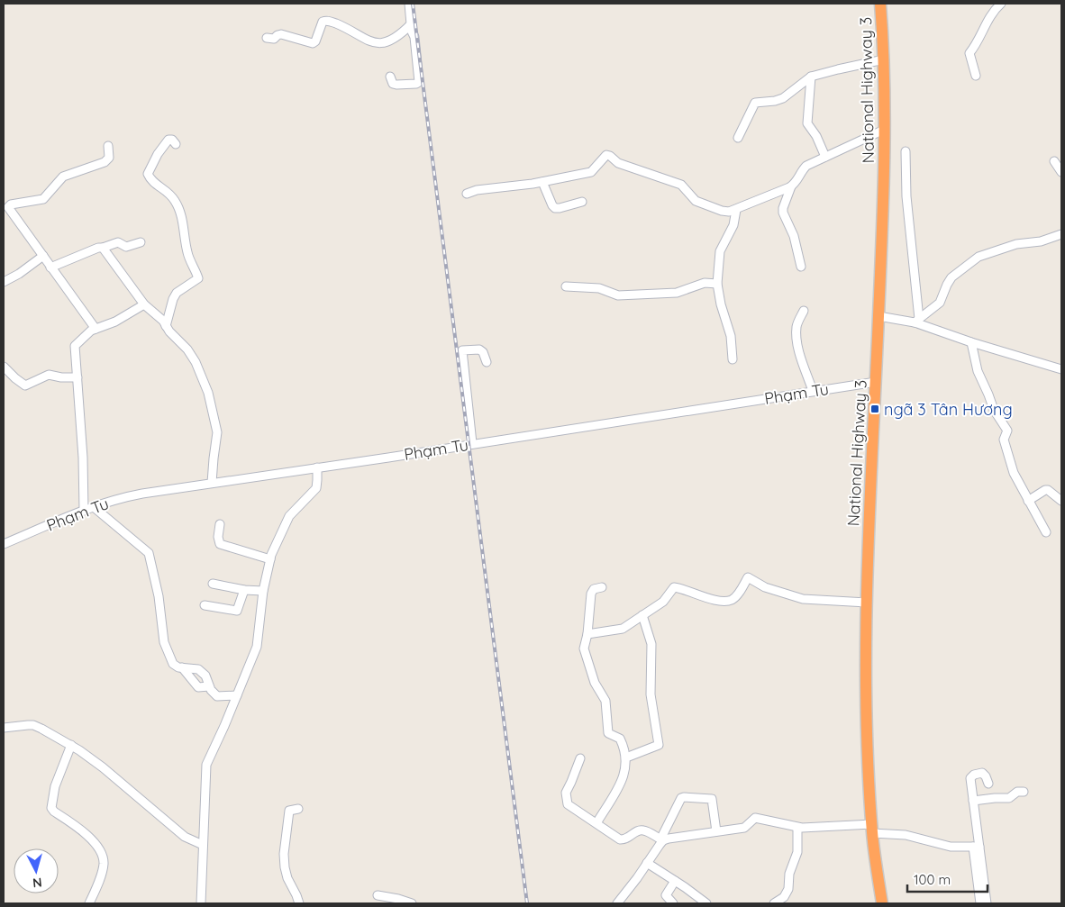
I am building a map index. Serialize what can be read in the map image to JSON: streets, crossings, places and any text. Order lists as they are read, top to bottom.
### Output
{
  "streets": {
    "highway": ["National Highway 3"],
    "street": ["Phạm Tu"]
  },
  "crossings": [
    ["National Highway 3", "Phạm Tu"]
  ],
  "places": {
    "transit": ["ngã 3 Tân Hương"]
  },
  "scale_bar": "100 m",
  "north": "bottom"
}
